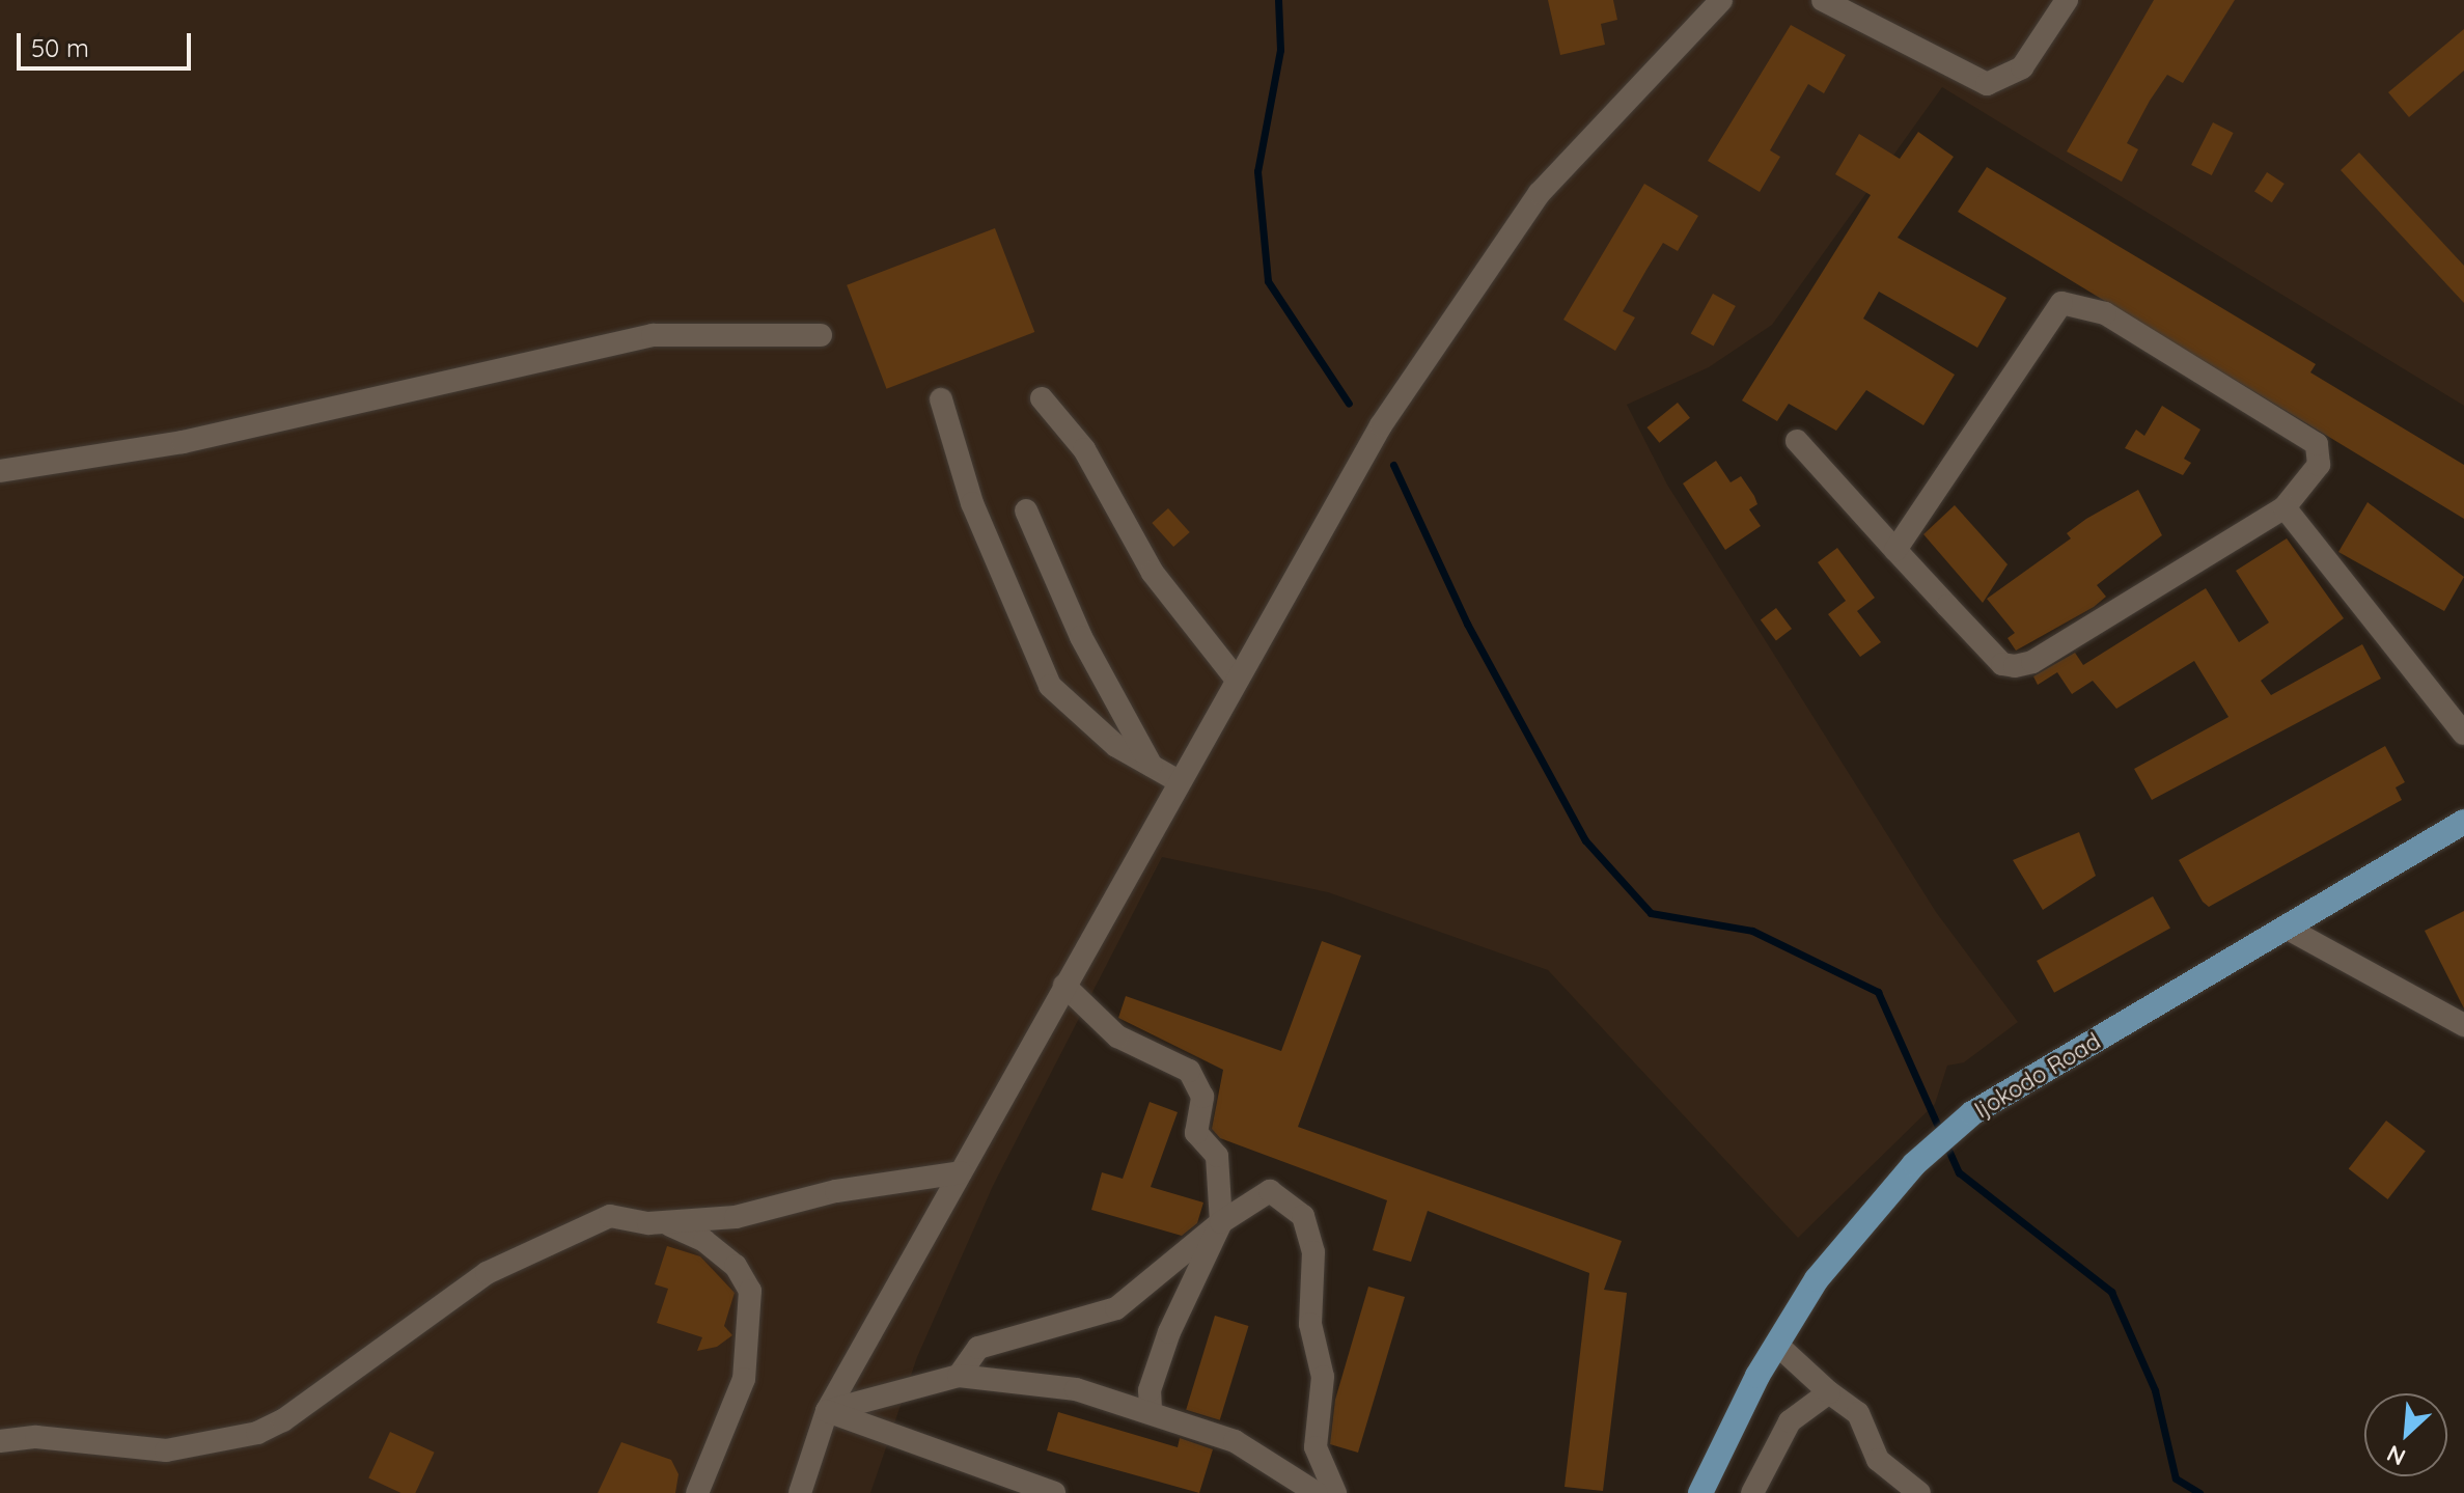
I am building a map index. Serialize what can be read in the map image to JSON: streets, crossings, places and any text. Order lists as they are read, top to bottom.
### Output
{
  "streets": {
    "main road": ["Ijokodo Road"]
  },
  "scale_bar": "50 m",
  "north": "bottom left"
}
